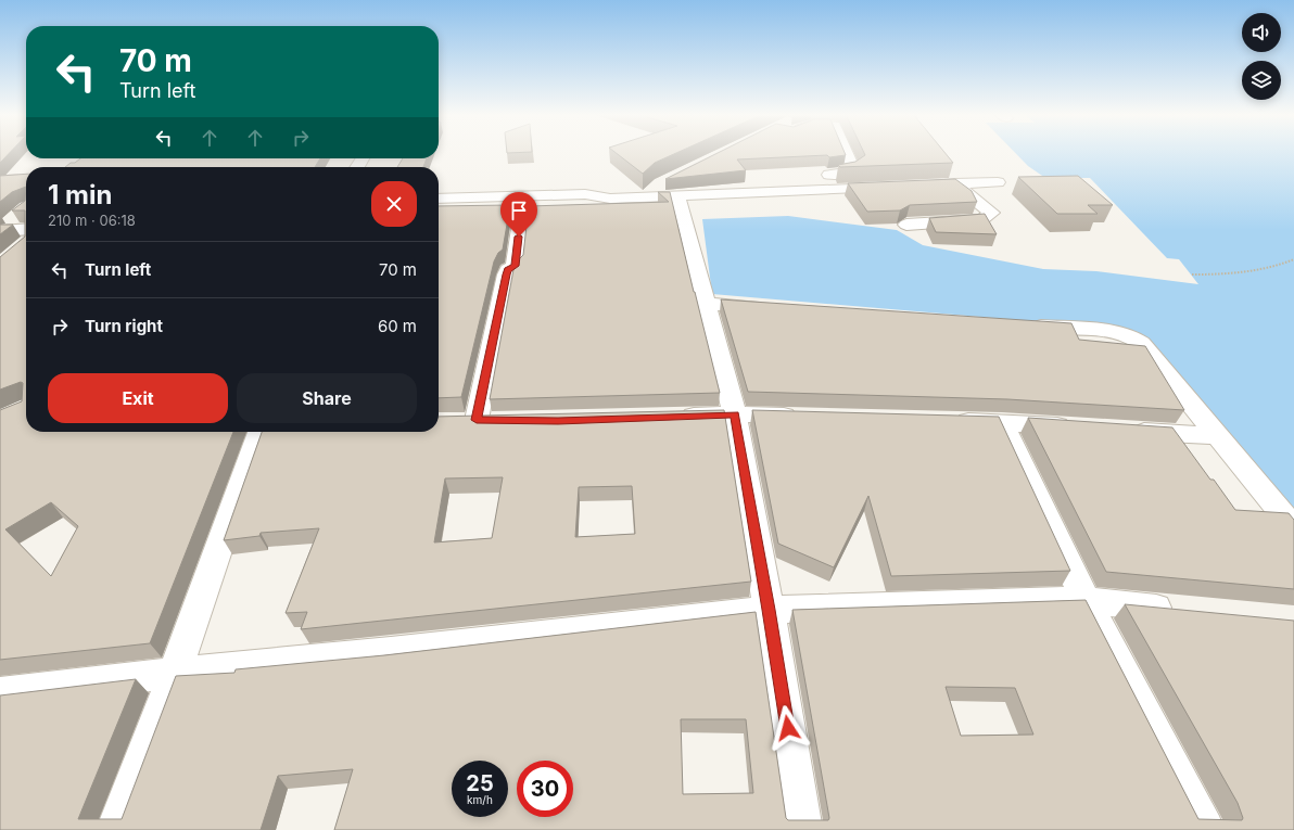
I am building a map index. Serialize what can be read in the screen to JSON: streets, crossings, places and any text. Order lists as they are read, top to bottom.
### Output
{
  "page": {
    "turn": ["70 m", "Turn left"],
    "heading": ["1 min", "210 m · 06:18"],
    "list": [
      {
        "name": "Turn left",
        "value": "70 m"
      },
      {
        "name": "Turn right",
        "value": "60 m"
      }
    ],
    "buttons": ["Exit", "Share"],
    "speed": "25 km/h",
    "limit": "30"
  }
}
